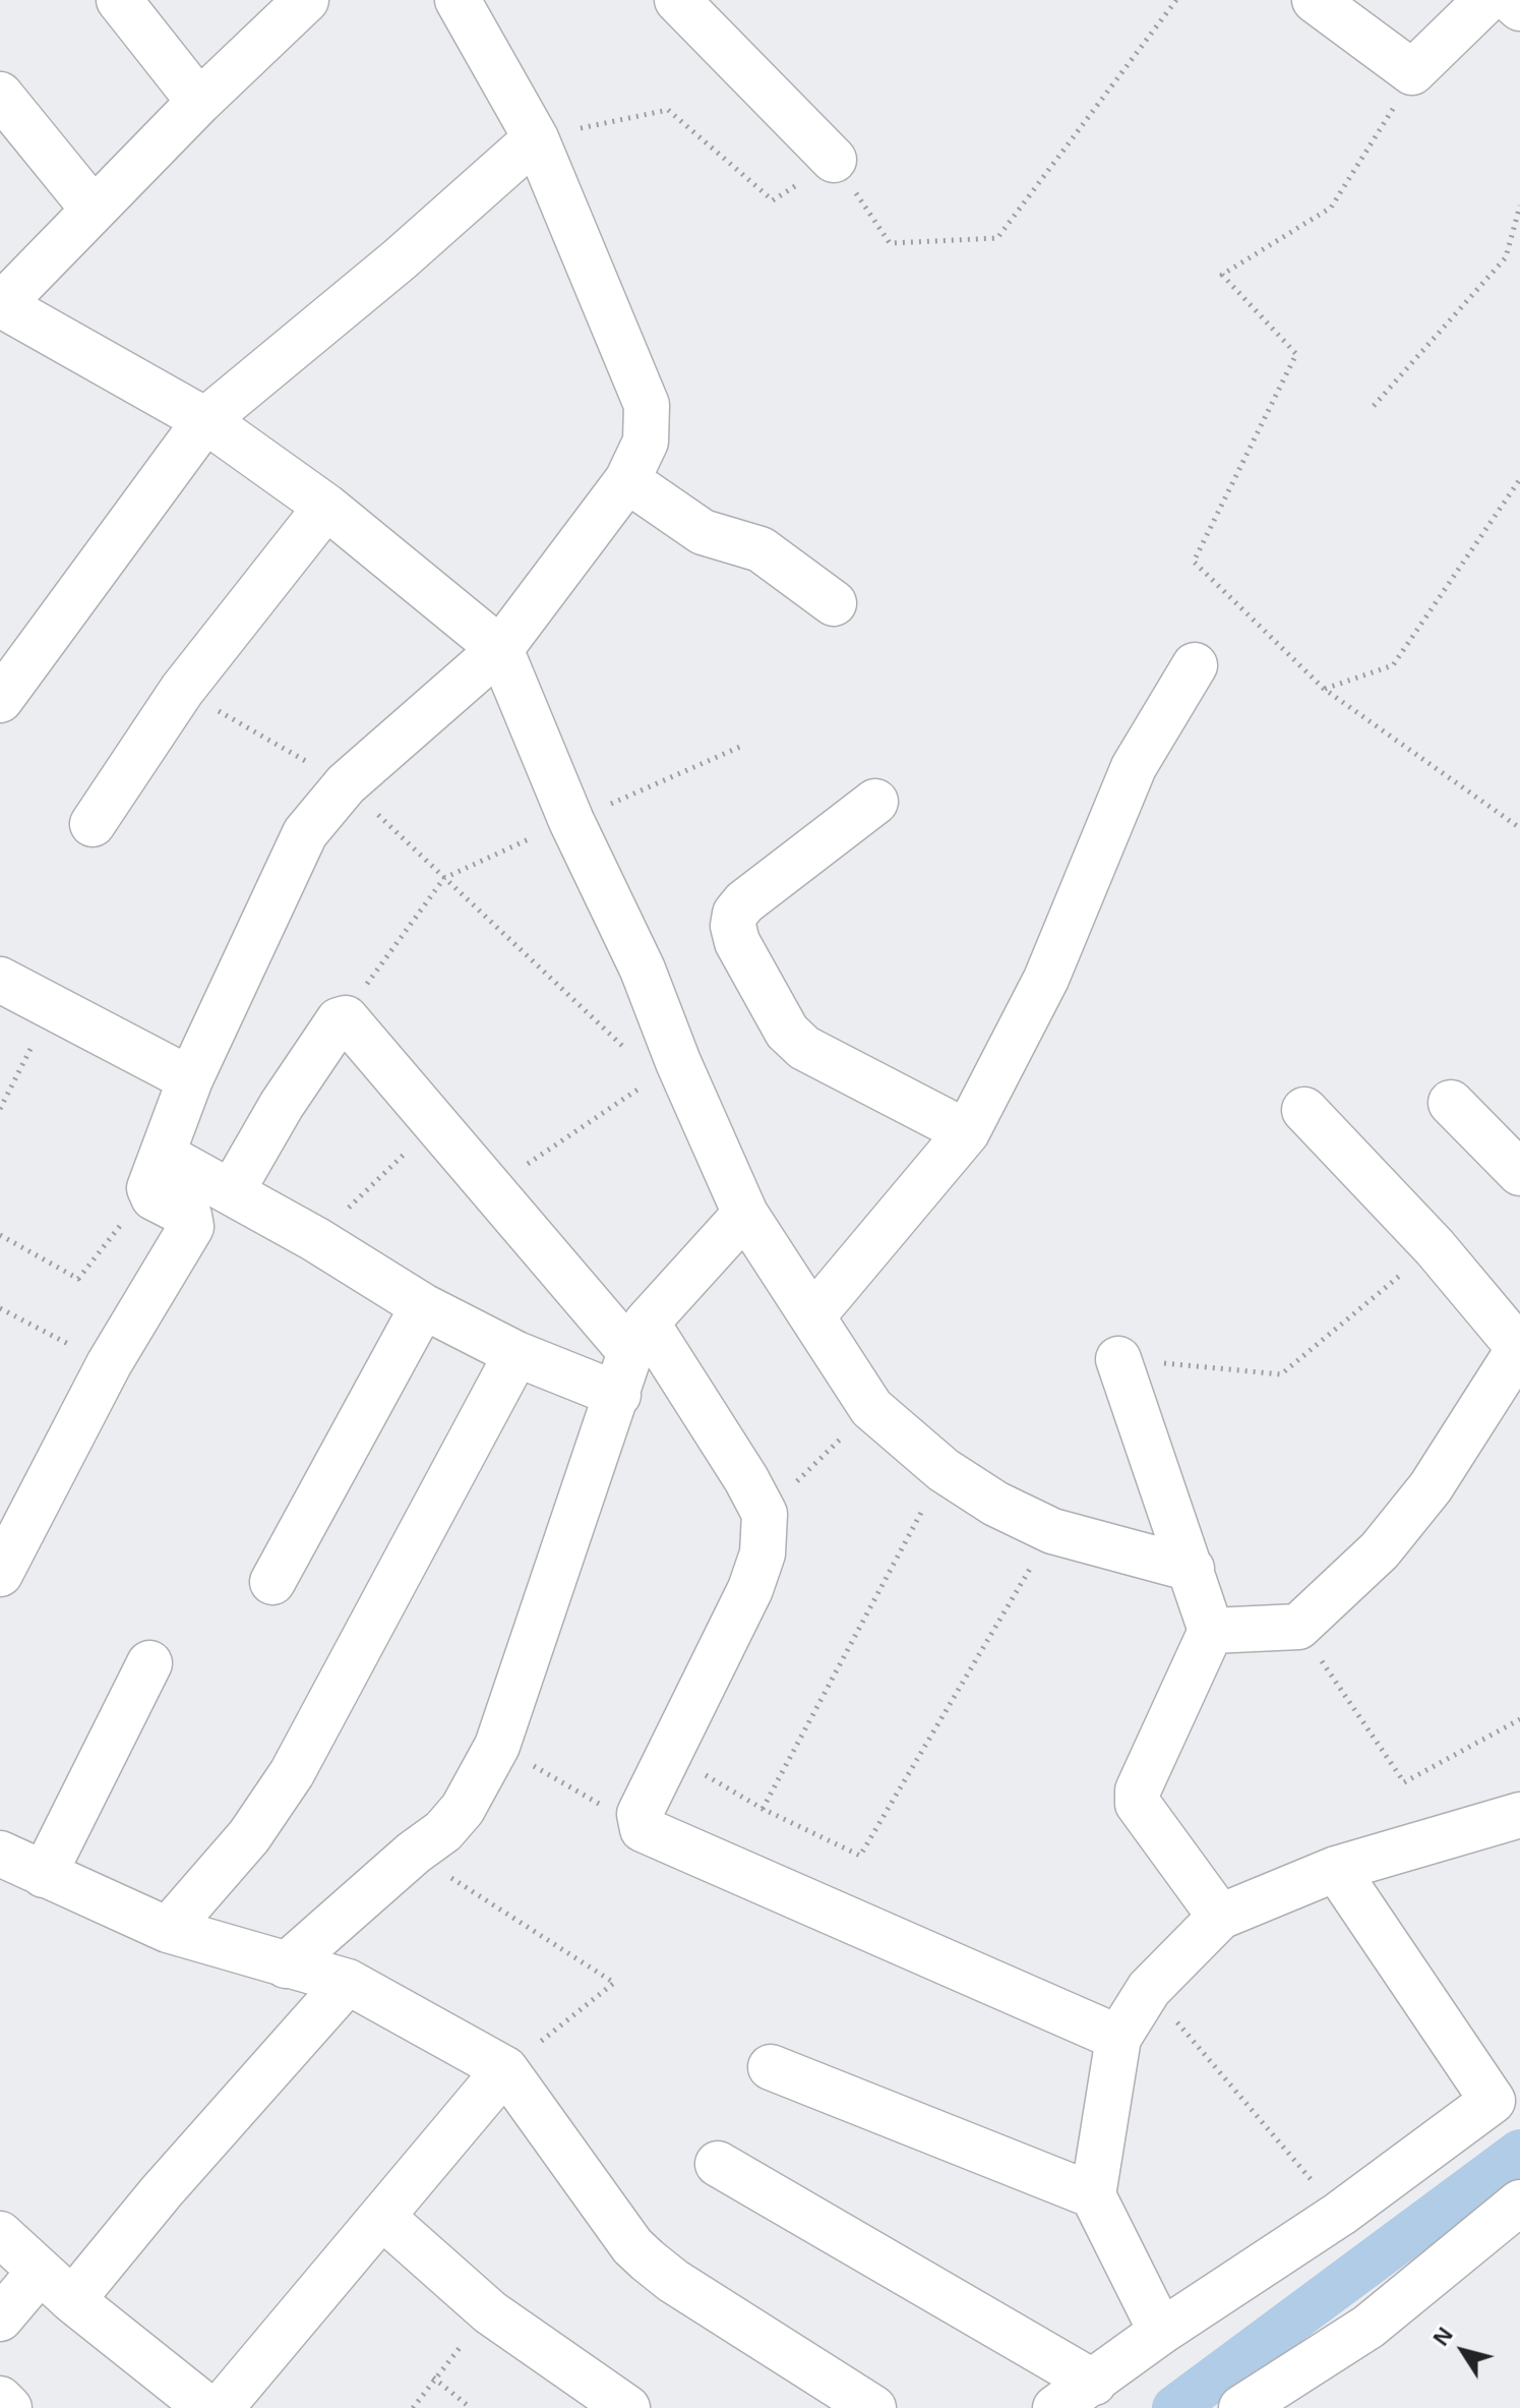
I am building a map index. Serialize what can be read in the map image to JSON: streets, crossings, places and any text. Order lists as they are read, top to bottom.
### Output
{
  "north": "top left"
}
